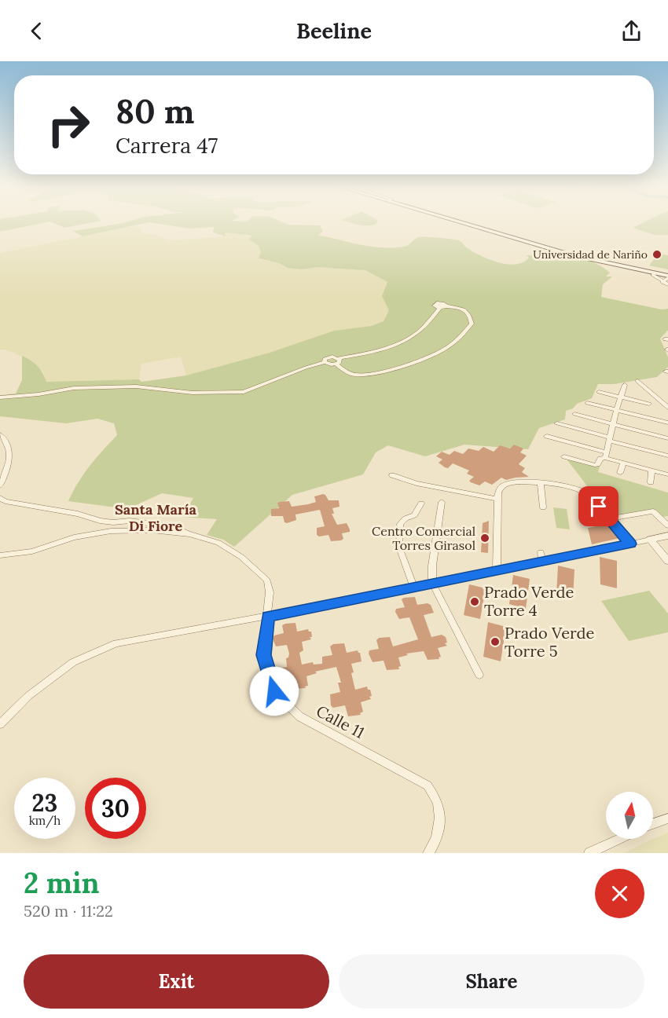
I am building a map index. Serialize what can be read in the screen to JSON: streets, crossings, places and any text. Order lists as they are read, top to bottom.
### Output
{
  "streets": {
    "street": ["Calle 11"]
  },
  "districts": ["Santa María Di Fiore"],
  "places": [
    "Universidad de Nariño",
    "Centro Comercial Torres Girasol",
    "Prado Verde Torre 4",
    "Prado Verde Torre 5"
  ],
  "north": "top",
  "page": {
    "header": "Beeline",
    "turn": ["80 m", "Carrera 47"],
    "speed": "23 km/h",
    "limit": "30",
    "heading": ["2 min", "520 m · 11:22"],
    "buttons": ["Exit", "Share"]
  }
}
